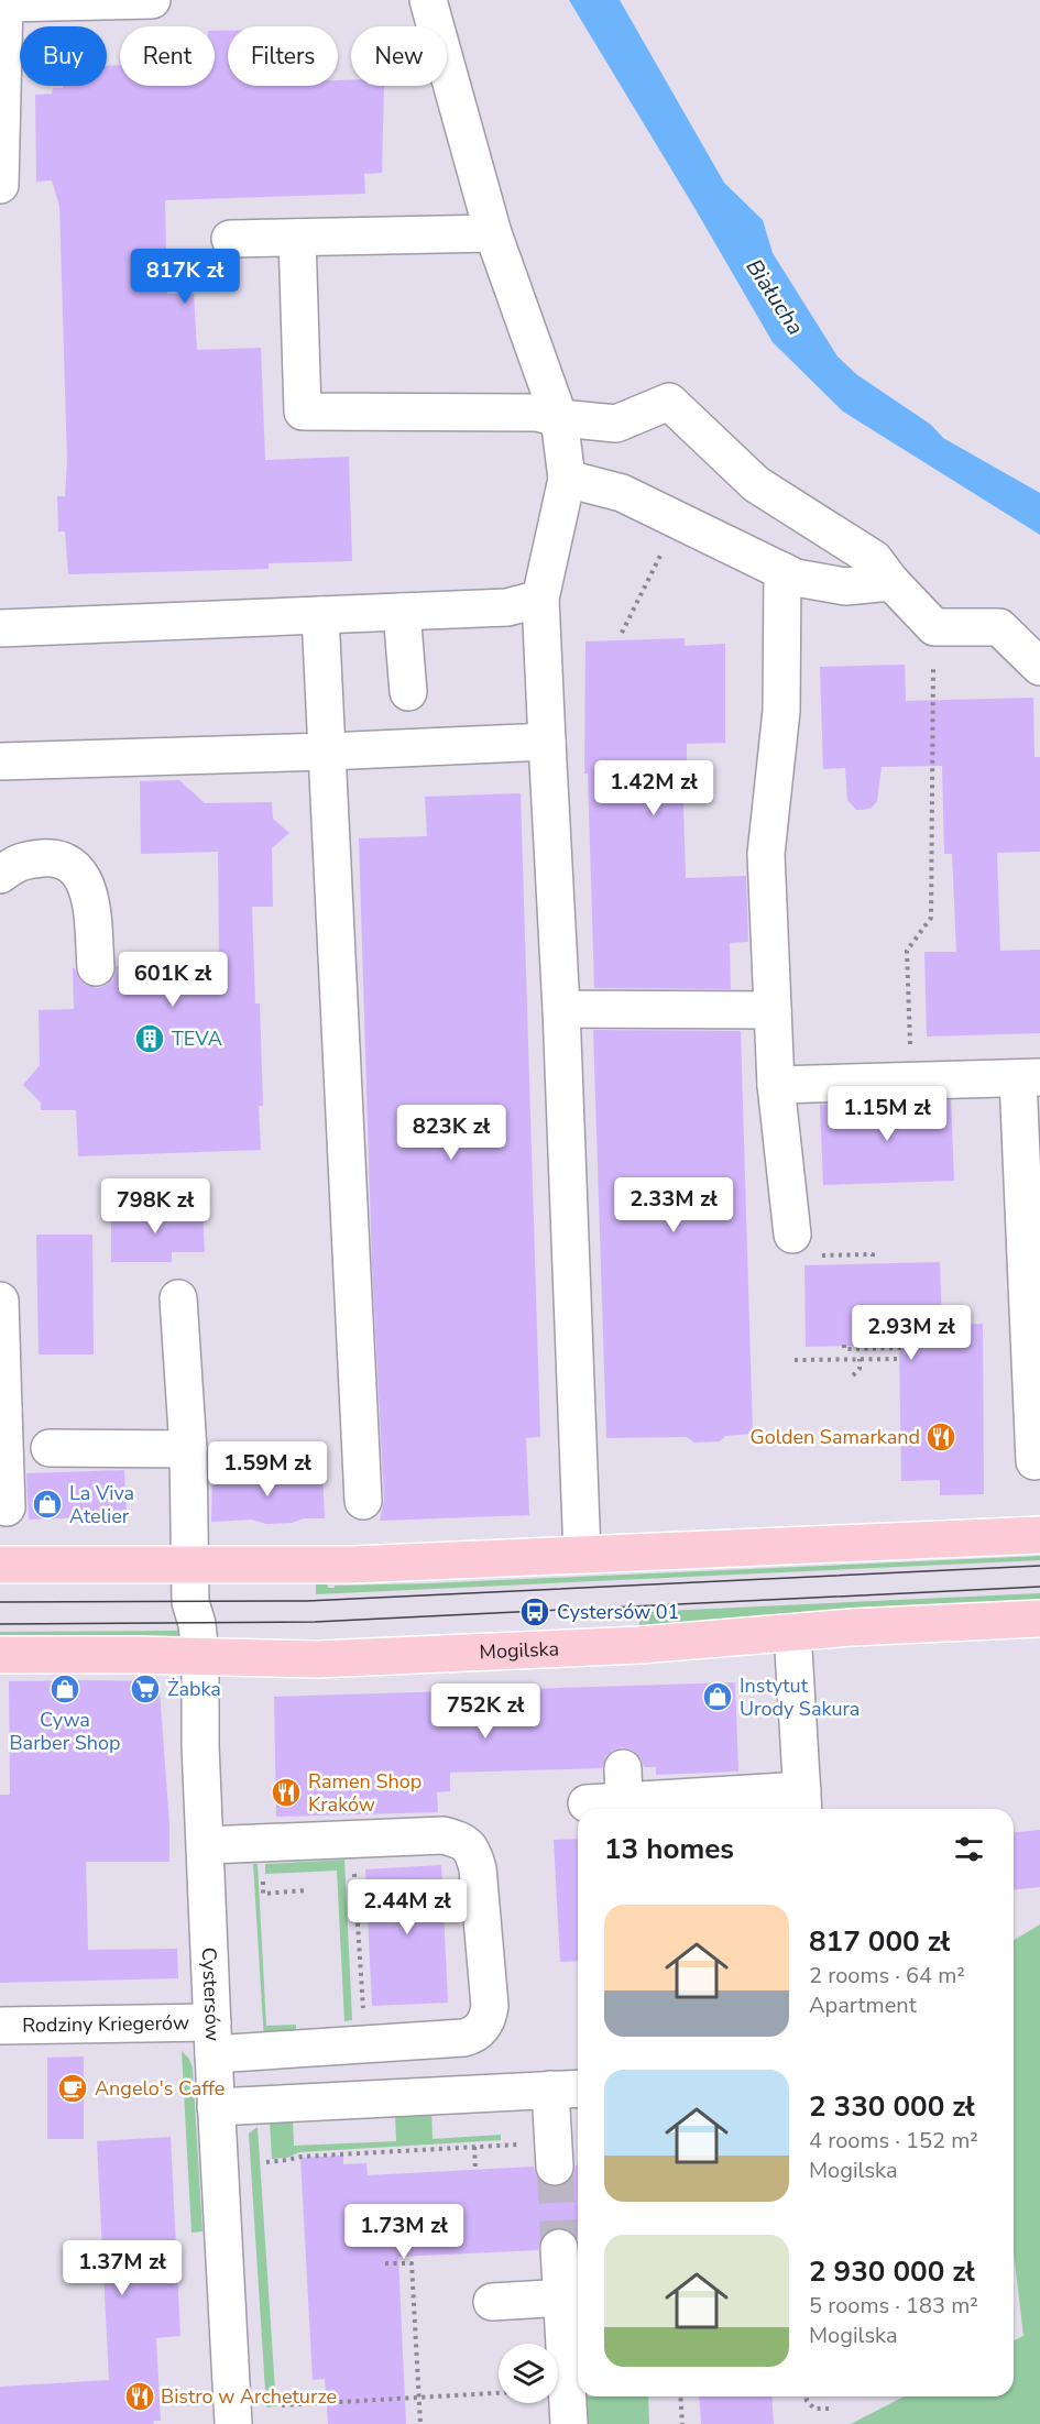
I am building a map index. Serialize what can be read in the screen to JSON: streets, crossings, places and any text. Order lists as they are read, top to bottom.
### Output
{
  "streets": {
    "main road": ["Mogilska"],
    "street": ["Cystersów", "Rodziny Kriegerów"]
  },
  "crossings": [
    ["Mogilska", "Cystersów"],
    ["Cystersów", "Rodziny Kriegerów"]
  ],
  "water": ["Białucha"],
  "places": {
    "building": ["TEVA"],
    "restaurant": ["Golden Samarkand", "Ramen Shop Kraków", "Bistro w Archeturze"],
    "shop": ["La Viva Atelier", "Cywa Barber Shop", "Instytut Urody Sakura"],
    "bus stop": ["Cystersów 01"],
    "supermarket": ["Żabka"],
    "cafe": ["Angelo's Caffe"]
  },
  "page": {
    "chip": [
      "Buy",
      "Rent",
      "Filters",
      "New"
    ],
    "price": [
      "817K zł",
      "1.42M zł",
      "601K zł",
      "1.15M zł",
      "823K zł",
      "2.33M zł",
      "798K zł",
      "2.93M zł",
      "1.59M zł",
      "752K zł",
      "2.44M zł",
      "1.73M zł",
      "1.37M zł"
    ],
    "heading": "13 homes",
    "list": [
      {
        "name": "817 000 zł",
        "note": "2 rooms · 64 m² · Apartment"
      },
      {
        "name": "2 330 000 zł",
        "note": "4 rooms · 152 m² · Mogilska"
      },
      {
        "name": "2 930 000 zł",
        "note": "5 rooms · 183 m² · Mogilska"
      }
    ]
  }
}
